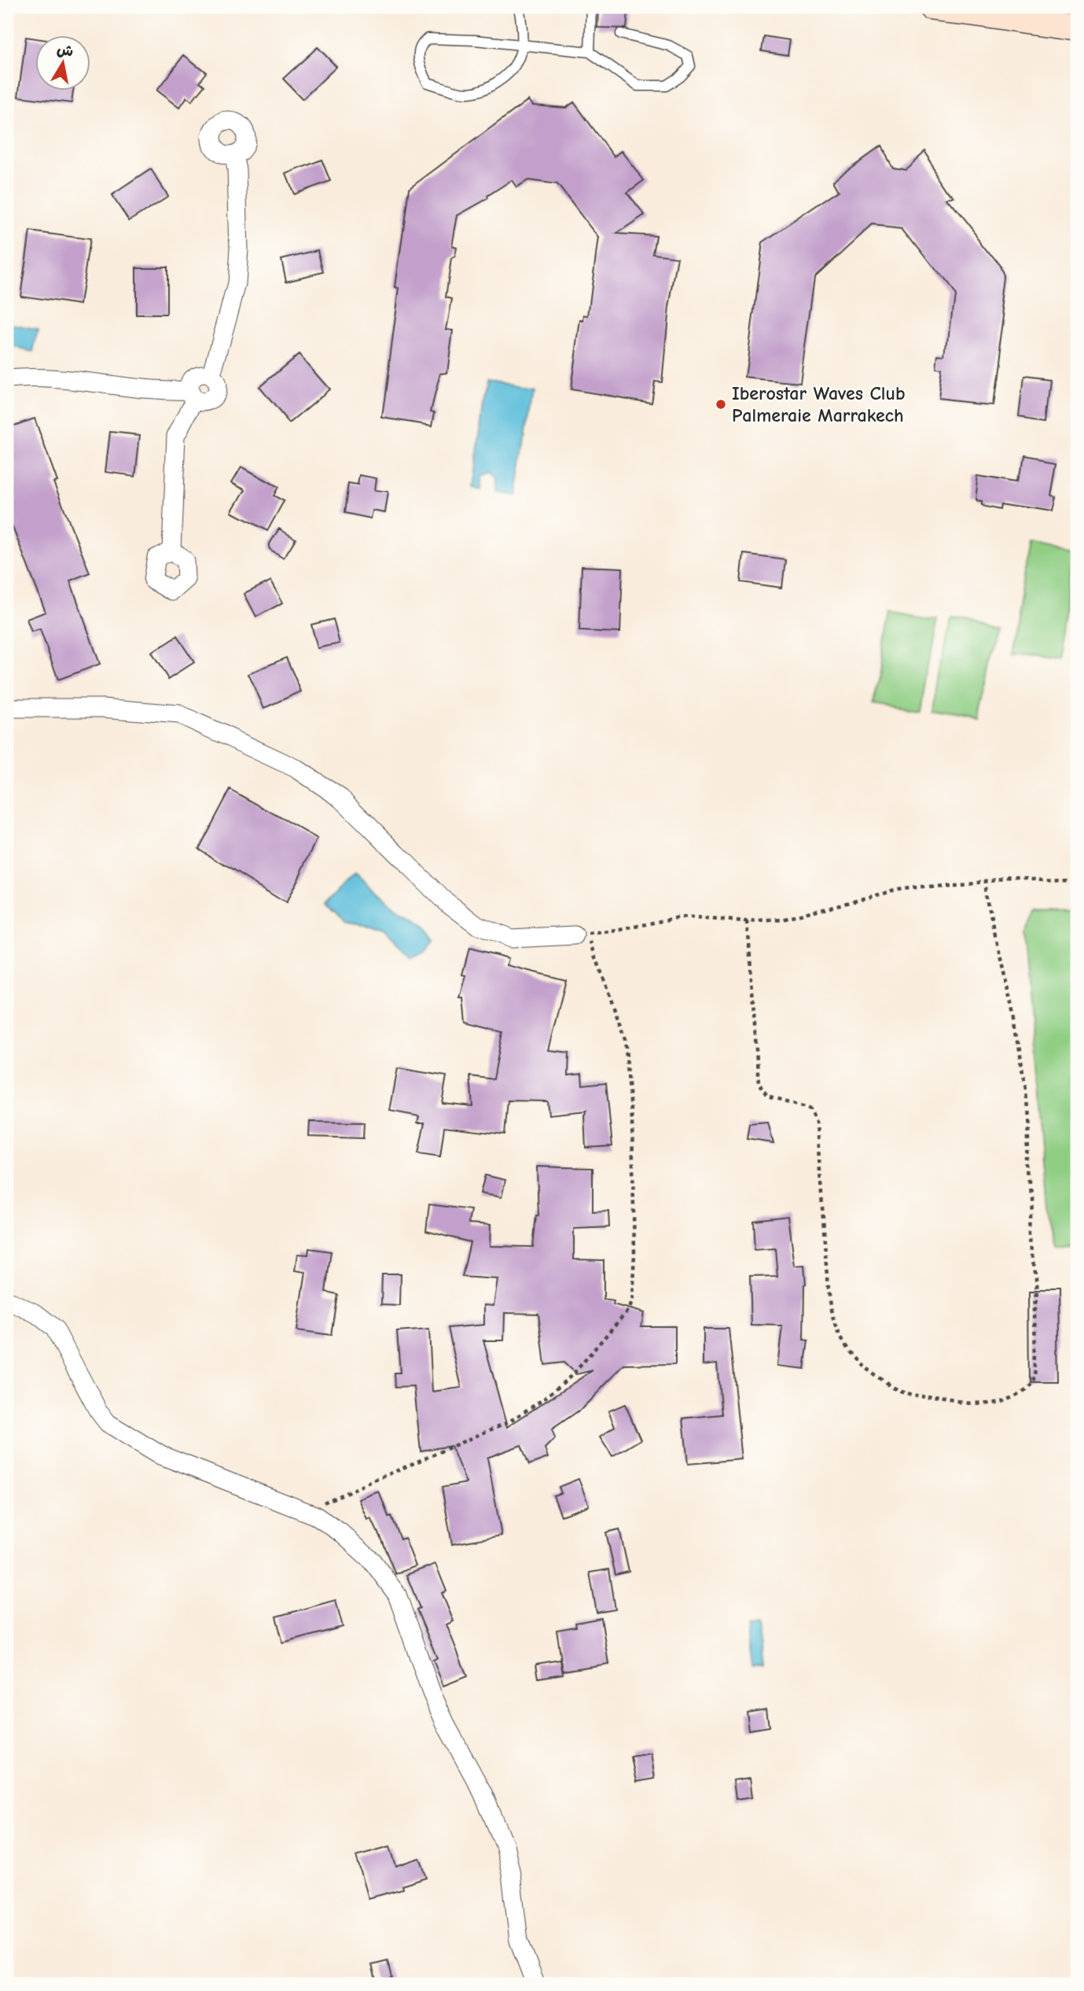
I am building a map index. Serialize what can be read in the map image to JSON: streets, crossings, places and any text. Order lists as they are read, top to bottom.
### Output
{
  "places": ["Iberostar Waves Club Palmeraie Marrakech"],
  "north": "top"
}
